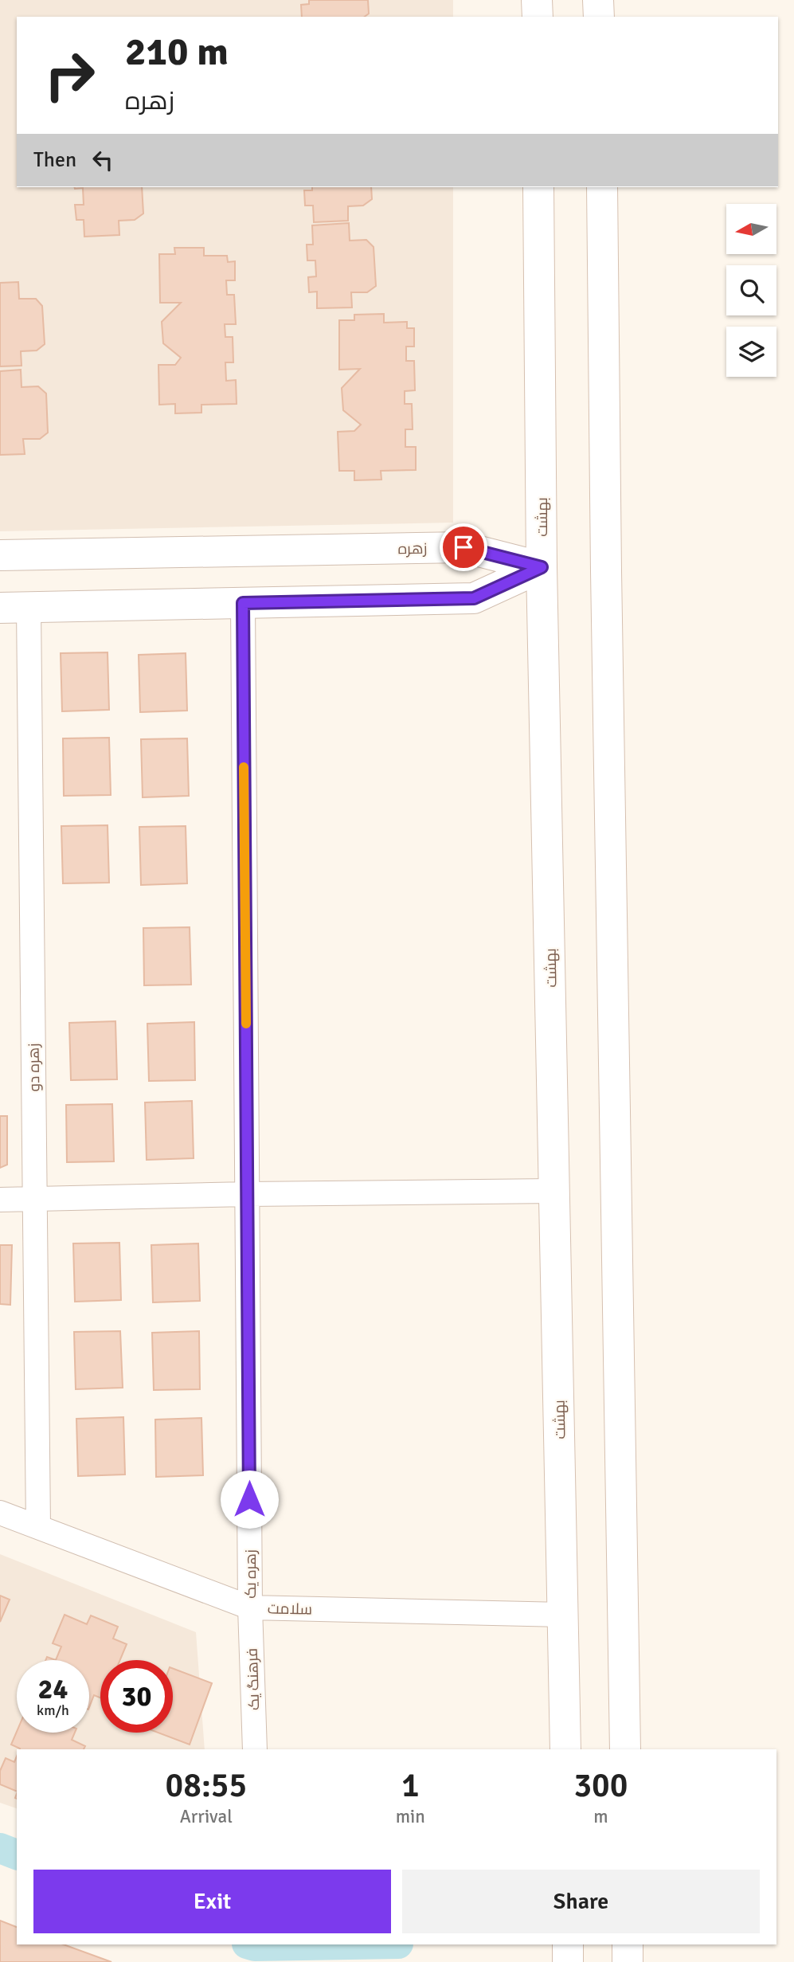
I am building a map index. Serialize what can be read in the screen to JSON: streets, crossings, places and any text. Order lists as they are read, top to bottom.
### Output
{
  "streets": {
    "main road": ["بهشت", "زهره"],
    "street": [
      "زهره دو",
      "زهره یک",
      "سلامت",
      "فرهنگ یک"
    ]
  },
  "crossings": [
    ["بهشت", "زهره"],
    ["بهشت", "سلامت"],
    ["زهره دو", "سلامت"],
    ["زهره یک", "سلامت"],
    ["زهره یک", "فرهنگ یک"],
    ["سلامت", "فرهنگ یک"]
  ],
  "north": "left",
  "page": {
    "turn": ["210 m", "زهره"],
    "then": "Then",
    "speed": "24 km/h",
    "limit": "30",
    "eta": [
      "08:55",
      "Arrival",
      "1",
      "min",
      "300",
      "m"
    ],
    "buttons": ["Exit", "Share"]
  }
}
